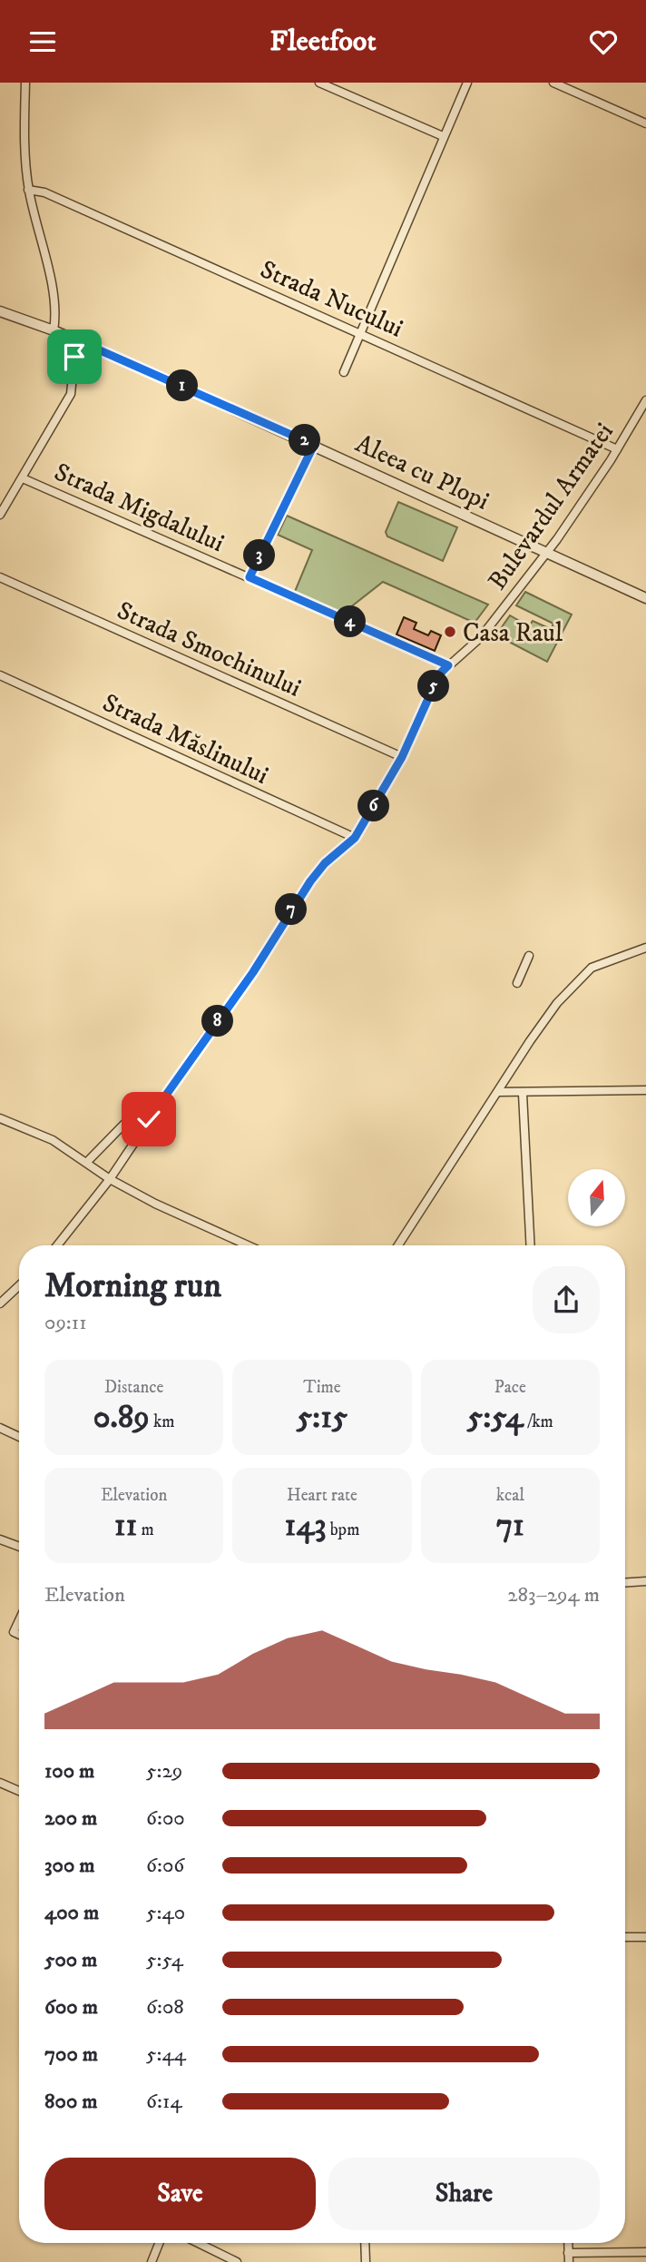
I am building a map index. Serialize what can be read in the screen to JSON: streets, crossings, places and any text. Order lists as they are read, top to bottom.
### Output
{
  "streets": {
    "street": [
      "Strada Nucului",
      "Aleea cu Plopi",
      "Bulevardul Armatei",
      "Strada Migdalului",
      "Strada Smochinului",
      "Strada Măslinului"
    ]
  },
  "crossings": [
    ["Strada Nucului", "Bulevardul Armatei"],
    ["Aleea cu Plopi", "Bulevardul Armatei"],
    ["Bulevardul Armatei", "Strada Migdalului"],
    ["Bulevardul Armatei", "Strada Smochinului"],
    ["Bulevardul Armatei", "Strada Măslinului"]
  ],
  "places": ["Casa Raul"],
  "north": "top",
  "page": {
    "header": "Fleetfoot",
    "pins": [
      "1",
      "2",
      "3",
      "4",
      "5",
      "6",
      "7",
      "8"
    ],
    "heading": ["Morning run", "09:11"],
    "stats": [
      ["Distance", "0.89 km"],
      ["Time", "5:15"],
      ["Pace", "5:54 /km"],
      ["Elevation", "11 m"],
      ["Heart rate", "143 bpm"],
      ["kcal", "71"]
    ],
    "chart": ["Elevation", "283–294 m"],
    "list": [
      {
        "name": "100 m",
        "note": "5:29"
      },
      {
        "name": "200 m",
        "note": "6:00"
      },
      {
        "name": "300 m",
        "note": "6:06"
      },
      {
        "name": "400 m",
        "note": "5:40"
      },
      {
        "name": "500 m",
        "note": "5:54"
      },
      {
        "name": "600 m",
        "note": "6:08"
      },
      {
        "name": "700 m",
        "note": "5:44"
      },
      {
        "name": "800 m",
        "note": "6:14"
      }
    ],
    "buttons": ["Save", "Share"]
  }
}
